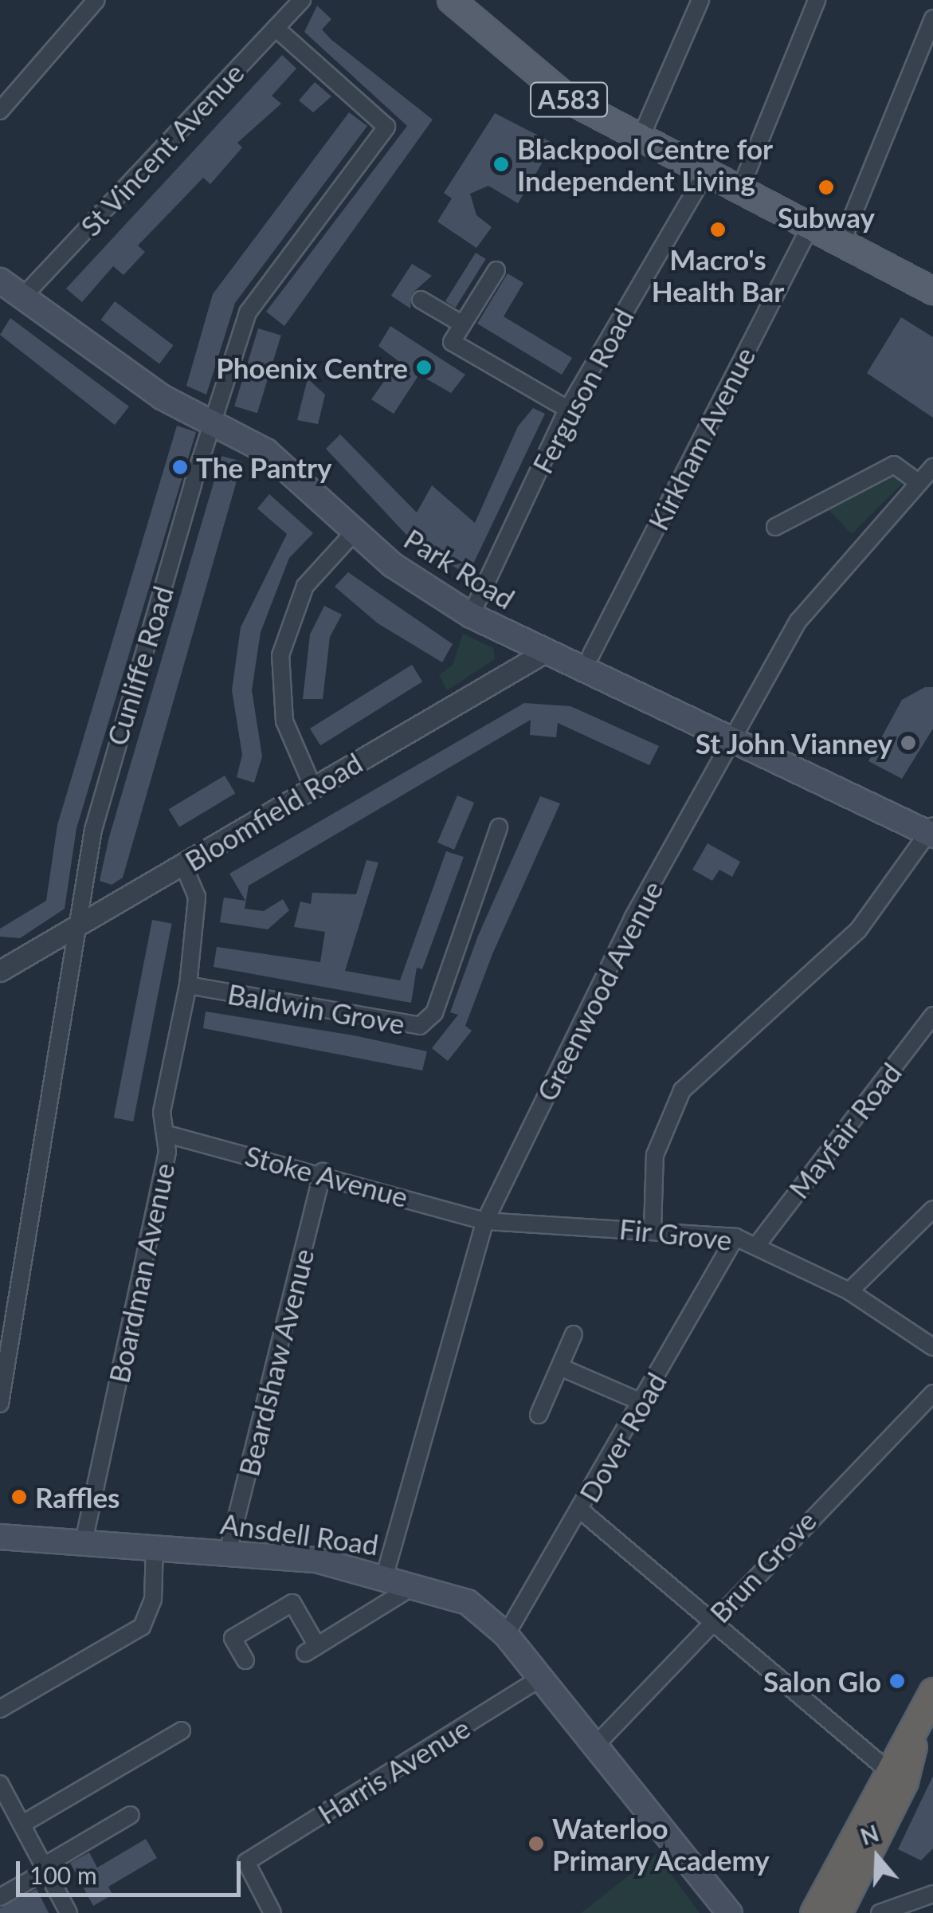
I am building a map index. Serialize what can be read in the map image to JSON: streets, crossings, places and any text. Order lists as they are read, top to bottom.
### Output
{
  "streets": {
    "main road": ["A583", "Park Road", "Ansdell Road"],
    "street": [
      "St Vincent Avenue",
      "Ferguson Road",
      "Kirkham Avenue",
      "Cunliffe Road",
      "Bloomfield Road",
      "Greenwood Avenue",
      "Baldwin Grove",
      "Mayfair Road",
      "Stoke Avenue",
      "Fir Grove",
      "Boardman Avenue",
      "Beardshaw Avenue",
      "Dover Road",
      "Brun Grove",
      "Harris Avenue"
    ]
  },
  "crossings": [
    ["A583", "Ferguson Road"],
    ["A583", "Kirkham Avenue"],
    ["St Vincent Avenue", "Park Road"],
    ["St Vincent Avenue", "Cunliffe Road"],
    ["Ferguson Road", "Park Road"],
    ["Park Road", "Cunliffe Road"],
    ["Park Road", "Bloomfield Road"],
    ["Park Road", "Greenwood Avenue"],
    ["Cunliffe Road", "Bloomfield Road"],
    ["Bloomfield Road", "Boardman Avenue"],
    ["Greenwood Avenue", "Stoke Avenue"],
    ["Greenwood Avenue", "Fir Grove"],
    ["Greenwood Avenue", "Ansdell Road"],
    ["Baldwin Grove", "Boardman Avenue"],
    ["Mayfair Road", "Fir Grove"],
    ["Stoke Avenue", "Fir Grove"],
    ["Stoke Avenue", "Boardman Avenue"],
    ["Stoke Avenue", "Beardshaw Avenue"],
    ["Fir Grove", "Dover Road"],
    ["Boardman Avenue", "Ansdell Road"],
    ["Beardshaw Avenue", "Ansdell Road"],
    ["Dover Road", "Ansdell Road"],
    ["Ansdell Road", "Brun Grove"],
    ["Ansdell Road", "Harris Avenue"]
  ],
  "places": [
    "Blackpool Centre for Independent Living",
    "Subway",
    "Macro's Health Bar",
    "Phoenix Centre",
    "The Pantry",
    "St John Vianney",
    "Raffles",
    "Salon Glo",
    "Waterloo Primary Academy"
  ],
  "scale_bar": "100 m",
  "north": "top"
}
